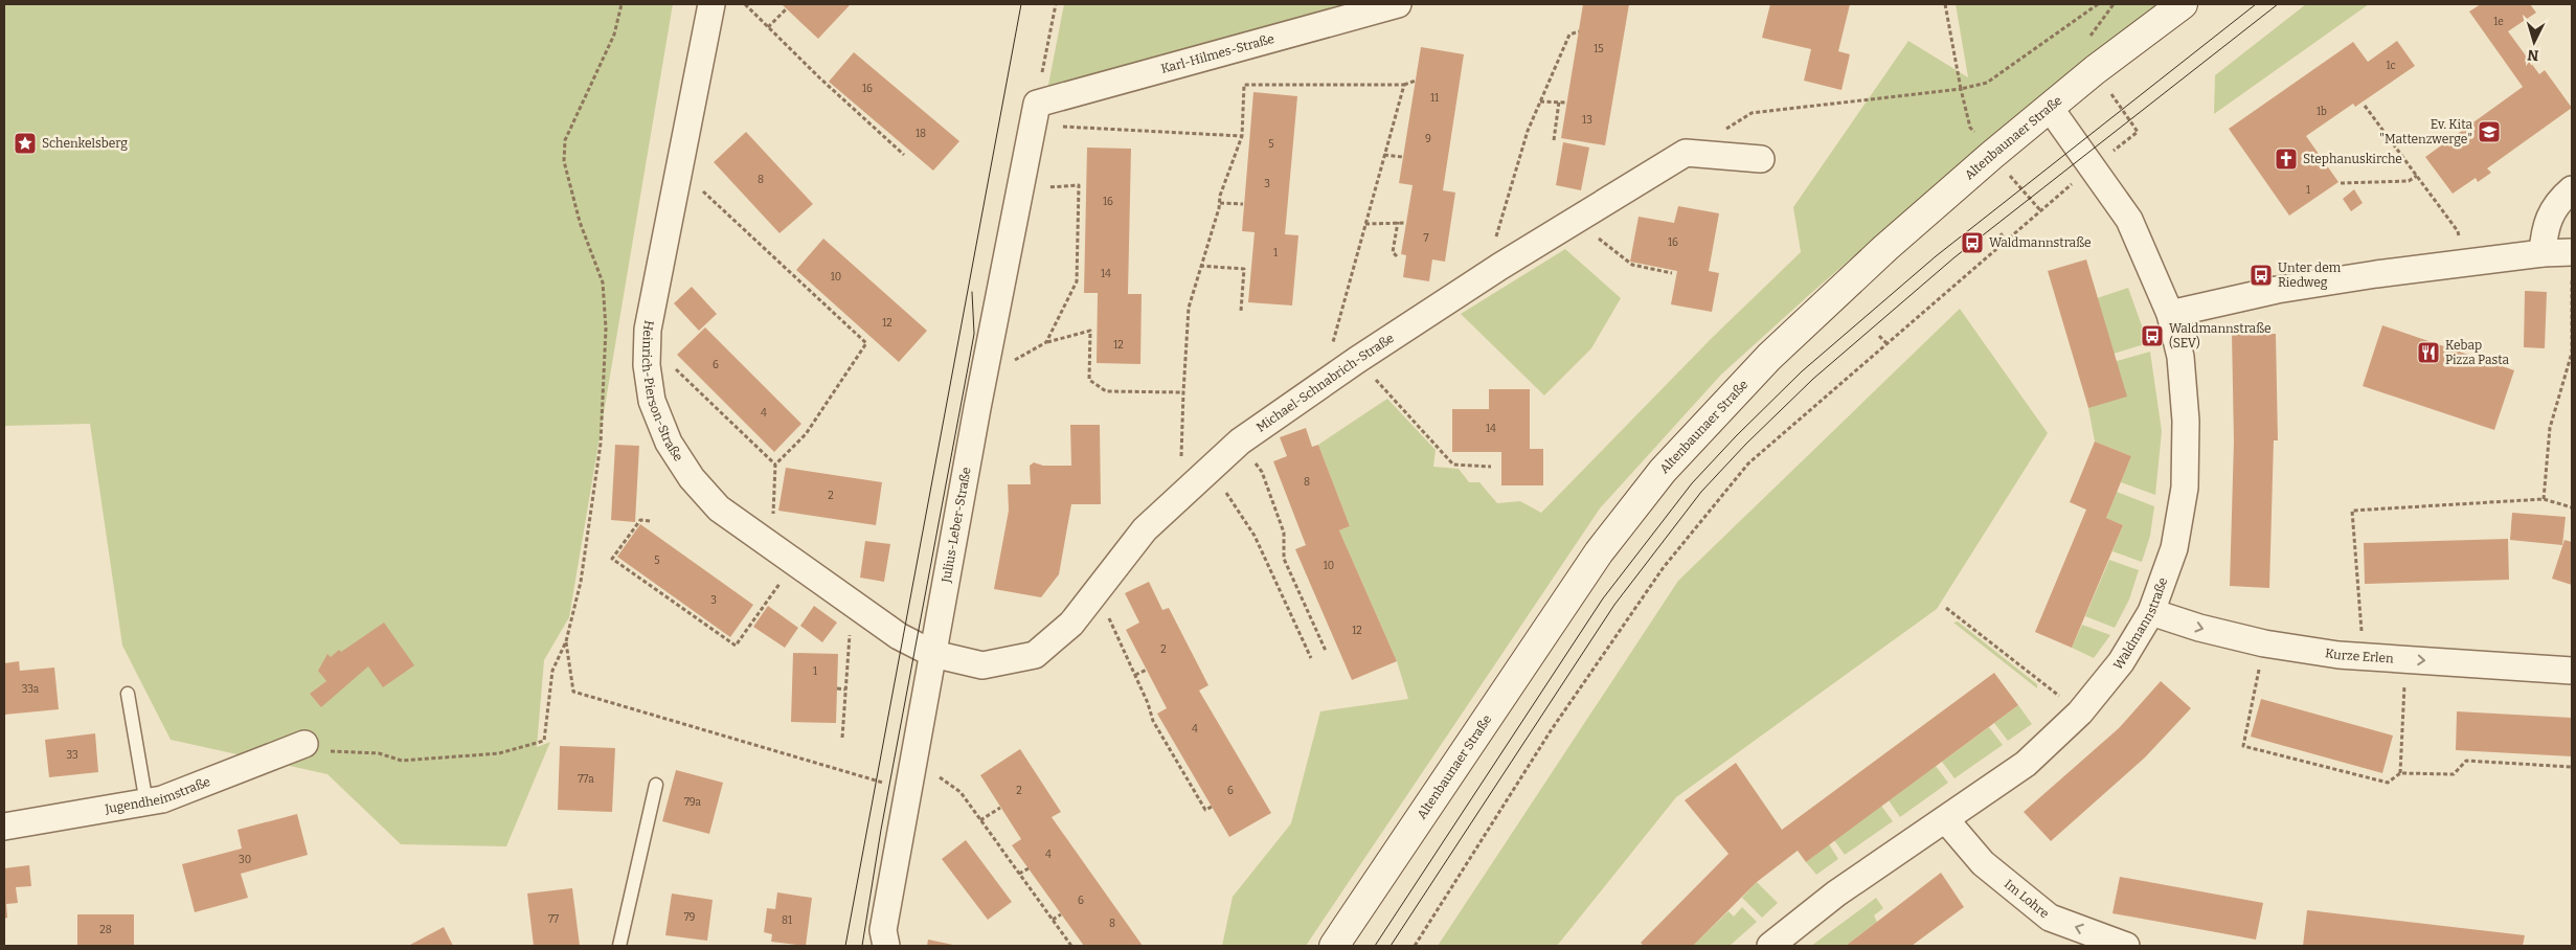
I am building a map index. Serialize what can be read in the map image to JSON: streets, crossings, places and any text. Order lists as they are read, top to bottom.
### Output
{
  "streets": {
    "main road": ["Altenbaunaer Straße"],
    "street": [
      "Karl-Hilmes-Straße",
      "Michael-Schnabrich-Straße",
      "Heinrich-Pierson-Straße",
      "Julius-Leber-Straße",
      "Waldmannstraße",
      "Kurze Erlen",
      "Jugendheimstraße",
      "Im Lohre"
    ]
  },
  "crossings": [
    ["Karl-Hilmes-Straße", "Julius-Leber-Straße"],
    ["Altenbaunaer Straße", "Waldmannstraße"],
    ["Michael-Schnabrich-Straße", "Heinrich-Pierson-Straße"],
    ["Michael-Schnabrich-Straße", "Julius-Leber-Straße"],
    ["Heinrich-Pierson-Straße", "Julius-Leber-Straße"],
    ["Waldmannstraße", "Kurze Erlen"],
    ["Waldmannstraße", "Im Lohre"]
  ],
  "one_way": ["Kurze Erlen", "Im Lohre"],
  "places": {
    "school or university": ["Ev. Kita \"Mattenzwerge\""],
    "place": ["Schenkelsberg"],
    "church": ["Stephanuskirche"],
    "bus stop": ["Waldmannstraße", "Unter dem Riedweg", "Waldmannstraße (SEV)"],
    "restaurant": ["Kebap Pizza Pasta"]
  },
  "house_numbers": [
    "1e",
    "15",
    "1c",
    "16",
    "11",
    "1b",
    "13",
    "18",
    "9",
    "5",
    "8",
    "3",
    "1",
    "16",
    "7",
    "16",
    "1",
    "14",
    "10",
    "12",
    "12",
    "6",
    "4",
    "14",
    "8",
    "2",
    "5",
    "10",
    "3",
    "12",
    "2",
    "1",
    "33a",
    "4",
    "33",
    "77a",
    "2",
    "6",
    "79a",
    "4",
    "30",
    "6",
    "79",
    "77",
    "81",
    "8",
    "28"
  ],
  "north": "bottom"
}
